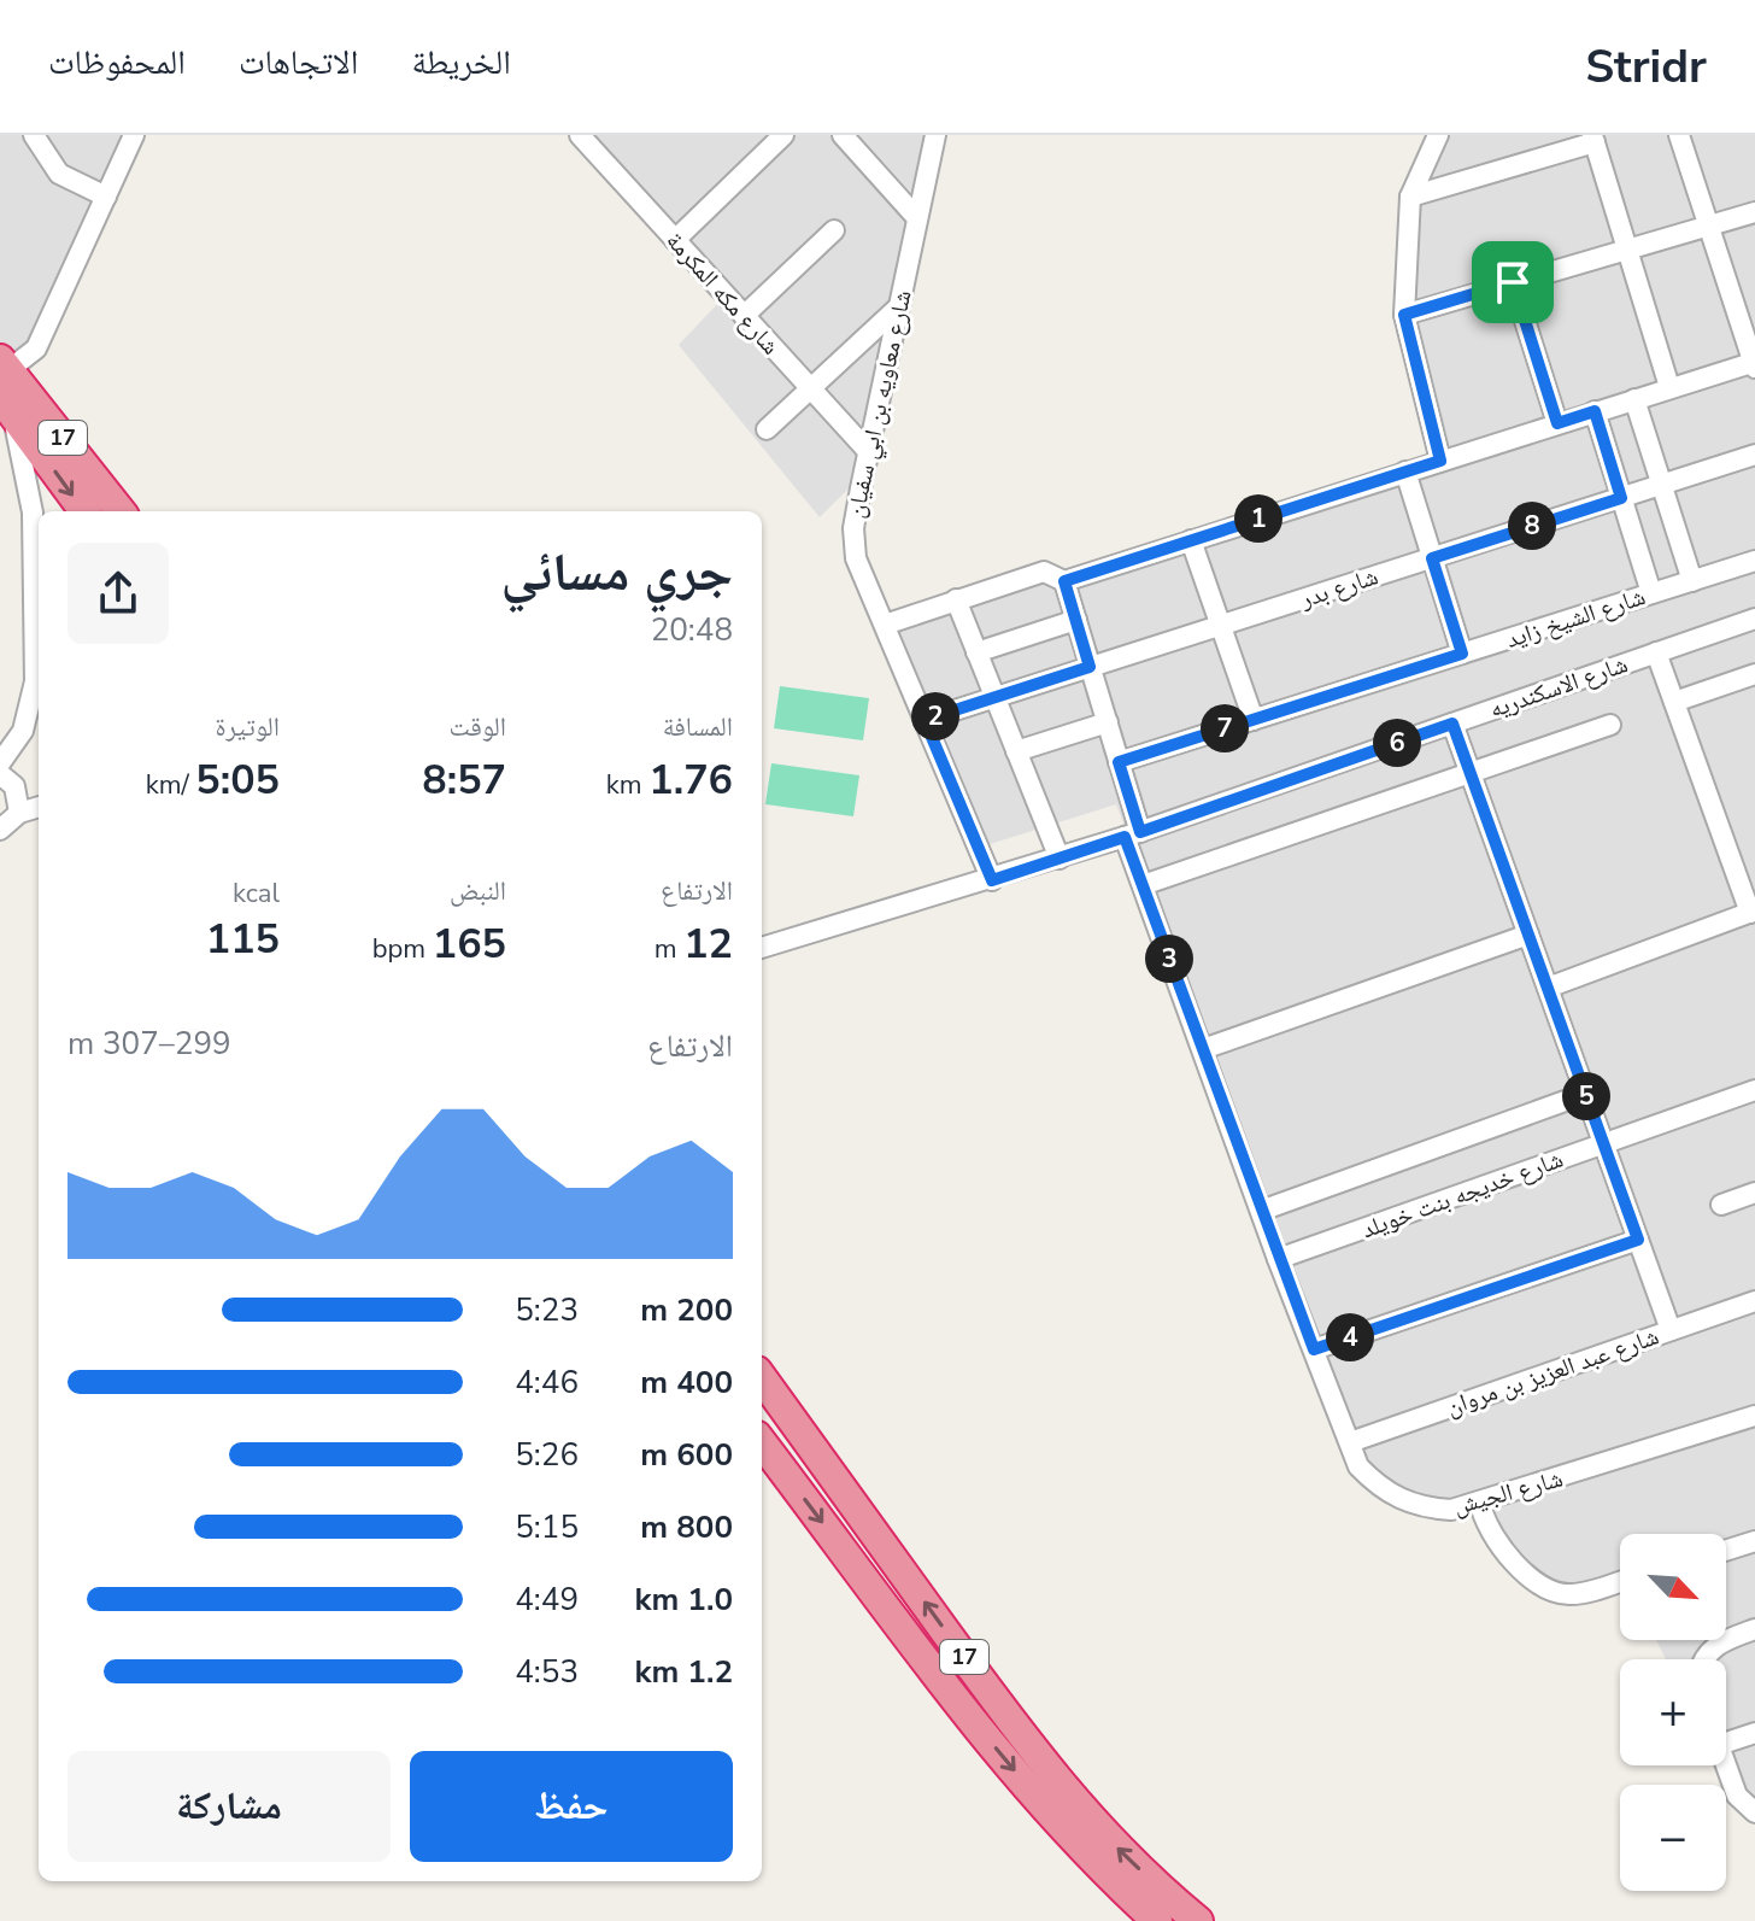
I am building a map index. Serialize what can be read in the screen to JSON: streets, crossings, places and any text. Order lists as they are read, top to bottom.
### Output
{
  "streets": {
    "highway": ["17"],
    "street": [
      "شارع مكه المكرمة",
      "شارع معاويه بن ابي سفيان",
      "شارع بدر",
      "شارع الشيخ زايد",
      "شارع الاسكندريه",
      "شارع خديجه بنت خويلد",
      "شارع عبد العزيز بن مروان",
      "شارع الجيش"
    ]
  },
  "crossings": [
    ["شارع مكه المكرمة", "شارع معاويه بن ابي سفيان"],
    ["شارع معاويه بن ابي سفيان", "شارع بدر"],
    ["شارع معاويه بن ابي سفيان", "شارع الاسكندريه"],
    ["شارع بدر", "شارع الجيش"],
    ["شارع الشيخ زايد", "شارع الجيش"],
    ["شارع الاسكندريه", "شارع الجيش"],
    ["شارع خديجه بنت خويلد", "شارع الجيش"],
    ["شارع عبد العزيز بن مروان", "شارع الجيش"]
  ],
  "north": "bottom right",
  "page": {
    "header": "Stridr",
    "nav": ["الخريطة", "الاتجاهات", "المحفوظات"],
    "pins": [
      "1",
      "8",
      "2",
      "7",
      "6",
      "3",
      "5",
      "4"
    ],
    "heading": ["جري مسائي", "20:48"],
    "stats": [
      ["المسافة", "1.76 km"],
      ["الوقت", "8:57"],
      ["الوتيرة", "5:05 /km"],
      ["الارتفاع", "12 m"],
      ["النبض", "165 bpm"],
      ["kcal", "115"]
    ],
    "chart": ["الارتفاع", "299–307 m"],
    "list": [
      {
        "name": "200 m",
        "note": "5:23"
      },
      {
        "name": "400 m",
        "note": "4:46"
      },
      {
        "name": "600 m",
        "note": "5:26"
      },
      {
        "name": "800 m",
        "note": "5:15"
      },
      {
        "name": "1.0 km",
        "note": "4:49"
      },
      {
        "name": "1.2 km",
        "note": "4:53"
      }
    ],
    "map_buttons": ["+", "−"],
    "buttons": ["حفظ", "مشاركة"]
  }
}
